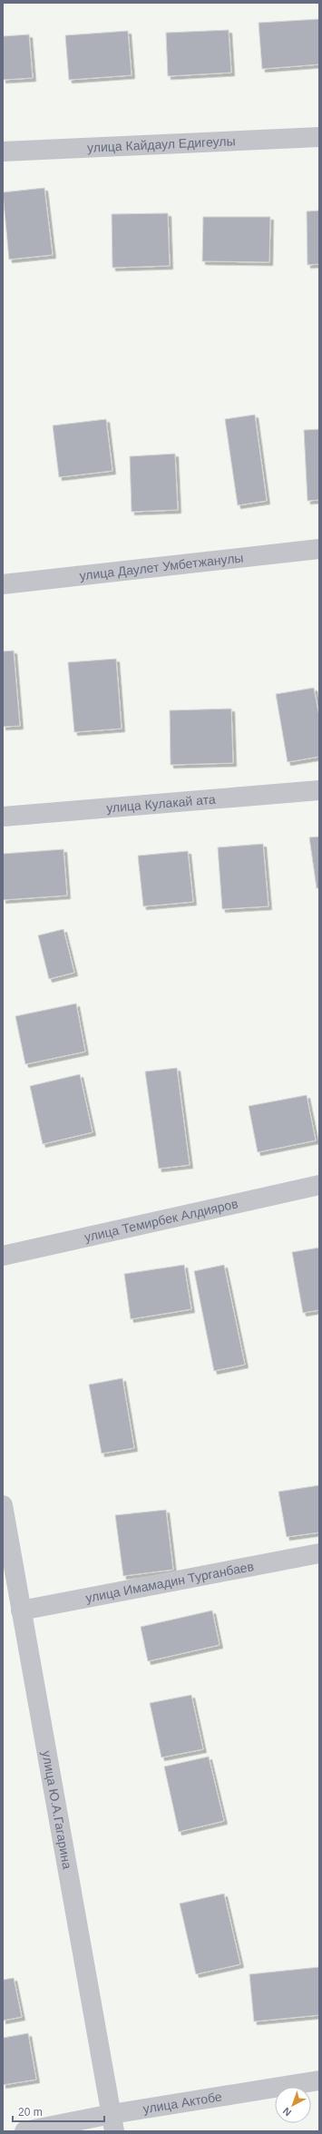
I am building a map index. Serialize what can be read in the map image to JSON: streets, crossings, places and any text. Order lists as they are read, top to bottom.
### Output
{
  "streets": {
    "street": [
      "улица Кайдаул Едигеулы",
      "улица Даулет Умбетжанулы",
      "улица Кулакай ата",
      "улица Темирбек Алдияров",
      "улица Имамадин Турганбаев",
      "улица Ю.А.Гагарина",
      "улица Актобе"
    ]
  },
  "crossings": [
    ["улица Имамадин Турганбаев", "улица Ю.А.Гагарина"],
    ["улица Ю.А.Гагарина", "улица Актобе"]
  ],
  "scale_bar": "20 m",
  "north": "bottom left"
}
